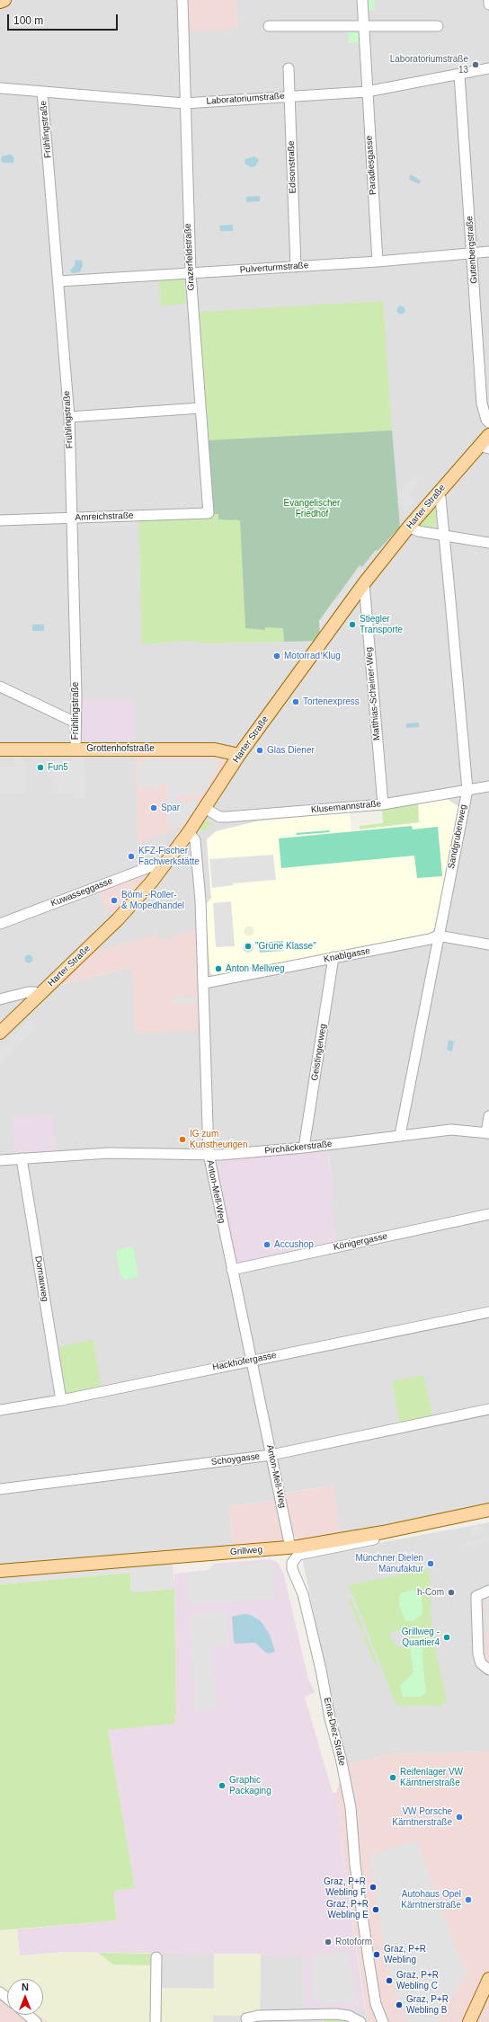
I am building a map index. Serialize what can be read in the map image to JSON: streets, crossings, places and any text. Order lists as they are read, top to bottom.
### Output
{
  "streets": {
    "main road": ["Harter Straße", "Grottenhofstraße", "Grillweg"],
    "street": [
      "Laboratoriumstraße",
      "Frühlingstraße",
      "Paradiesgasse",
      "Edisonstraße",
      "Gutenbergstraße",
      "Grazerfeldstraße",
      "Pulverturmstraße",
      "Amreichstraße",
      "Matthias-Scheiner-Weg",
      "Klusemannstraße",
      "Sandgrubenweg",
      "Kuwasseggasse",
      "Knablgasse",
      "Geistingerweg",
      "Pirchäckerstraße",
      "Anton-Mell-Weg",
      "Königergasse",
      "Dornauweg",
      "Hackhofergasse",
      "Schoygasse",
      "Erna-Diez-Straße"
    ]
  },
  "crossings": [
    ["Laboratoriumstraße", "Frühlingstraße"],
    ["Laboratoriumstraße", "Paradiesgasse"],
    ["Laboratoriumstraße", "Edisonstraße"],
    ["Laboratoriumstraße", "Gutenbergstraße"],
    ["Laboratoriumstraße", "Grazerfeldstraße"],
    ["Frühlingstraße", "Pulverturmstraße"],
    ["Frühlingstraße", "Amreichstraße"],
    ["Frühlingstraße", "Grottenhofstraße"],
    ["Paradiesgasse", "Pulverturmstraße"],
    ["Edisonstraße", "Pulverturmstraße"],
    ["Gutenbergstraße", "Pulverturmstraße"],
    ["Grazerfeldstraße", "Pulverturmstraße"],
    ["Grazerfeldstraße", "Amreichstraße"],
    ["Harter Straße", "Matthias-Scheiner-Weg"],
    ["Harter Straße", "Grottenhofstraße"],
    ["Harter Straße", "Klusemannstraße"],
    ["Harter Straße", "Sandgrubenweg"],
    ["Harter Straße", "Kuwasseggasse"],
    ["Harter Straße", "Anton-Mell-Weg"],
    ["Matthias-Scheiner-Weg", "Klusemannstraße"],
    ["Klusemannstraße", "Sandgrubenweg"],
    ["Sandgrubenweg", "Knablgasse"],
    ["Sandgrubenweg", "Pirchäckerstraße"],
    ["Knablgasse", "Geistingerweg"],
    ["Knablgasse", "Anton-Mell-Weg"],
    ["Geistingerweg", "Pirchäckerstraße"],
    ["Pirchäckerstraße", "Anton-Mell-Weg"],
    ["Pirchäckerstraße", "Dornauweg"],
    ["Anton-Mell-Weg", "Königergasse"],
    ["Anton-Mell-Weg", "Hackhofergasse"],
    ["Anton-Mell-Weg", "Schoygasse"],
    ["Anton-Mell-Weg", "Grillweg"],
    ["Dornauweg", "Hackhofergasse"],
    ["Grillweg", "Erna-Diez-Straße"]
  ],
  "parks": ["Evangelischer Friedhof"],
  "places": [
    "Laboratoriumstraße 13",
    "Stiegler Transporte",
    "Motorrad Klug",
    "Tortenexpress",
    "Glas Diener",
    "Fun5",
    "Spar",
    "KFZ-Fischer Fachwerkstätte",
    "Börni - Roller- & Mopedhandel",
    "\"Grüne Klasse\"",
    "Anton Mellweg",
    "IG zum Kunstheurigen",
    "Accushop",
    "Münchner Dielen Manufaktur",
    "h-Com",
    "Grillweg - Quartier4",
    "Reifenlager VW Kärntnerstraße",
    "Graphic Packaging",
    "VW Porsche Kärntnerstraße",
    "Graz, P+R Webling F",
    "Autohaus Opel Kärntnerstraße",
    "Graz, P+R Webling E",
    "Rotoform",
    "Graz, P+R Webling",
    "Graz, P+R Webling C",
    "Graz, P+R Webling B"
  ],
  "scale_bar": "100 m",
  "north": "top"
}
